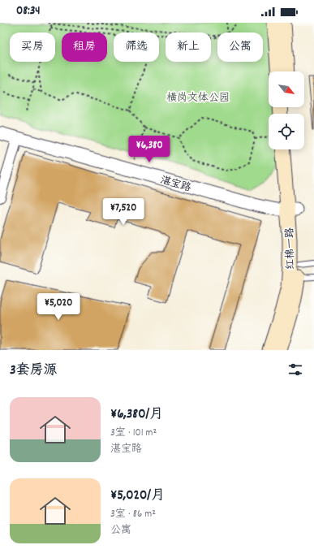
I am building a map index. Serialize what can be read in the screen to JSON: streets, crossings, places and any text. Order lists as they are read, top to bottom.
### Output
{
  "streets": {
    "main road": ["红棉一路"],
    "street": ["湛宝路"]
  },
  "crossings": [
    ["湛宝路", "红棉一路"]
  ],
  "parks": ["横岗文体公园"],
  "north": "bottom right",
  "page": {
    "status": "08:34",
    "chip": [
      "买房",
      "租房",
      "筛选",
      "新上",
      "公寓"
    ],
    "price": ["¥6,380", "¥7,520", "¥5,020"],
    "heading": "3套房源",
    "list": [
      {
        "name": "¥6,380/月",
        "note": "3室 · 101 m² · 湛宝路"
      },
      {
        "name": "¥5,020/月",
        "note": "3室 · 86 m² · 公寓"
      }
    ]
  }
}
